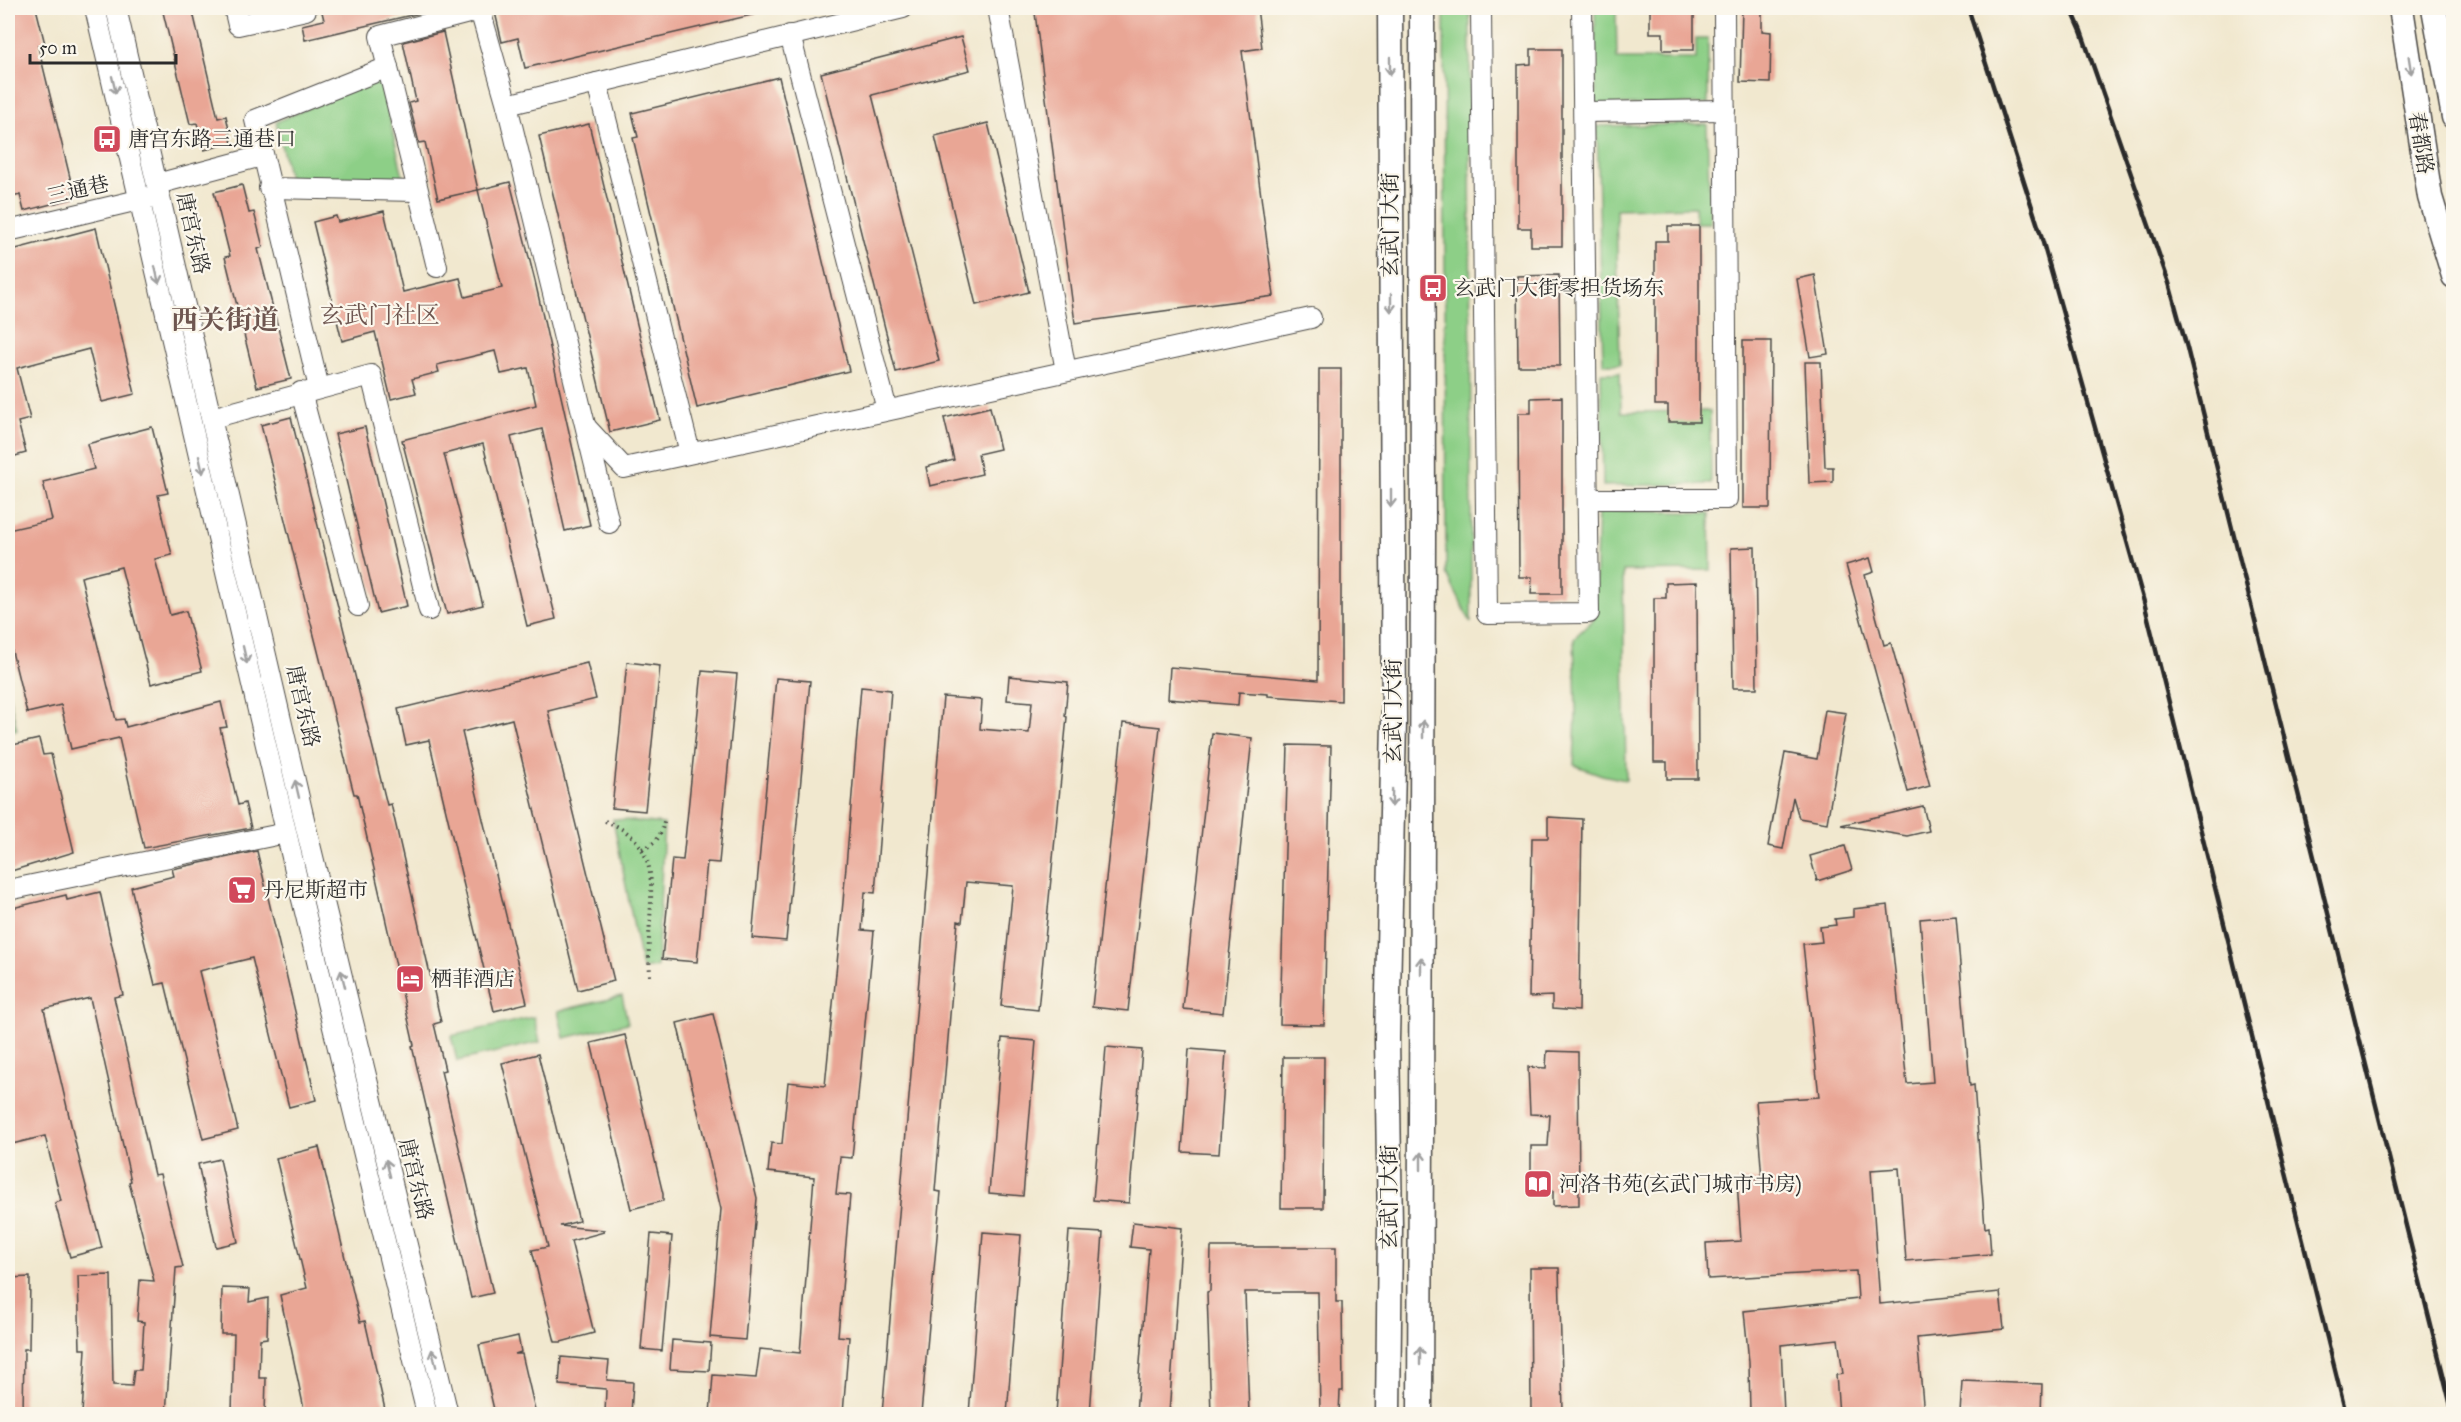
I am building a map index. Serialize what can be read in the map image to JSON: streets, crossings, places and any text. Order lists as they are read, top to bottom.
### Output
{
  "streets": {
    "main road": ["春都路", "玄武门大街"],
    "street": ["三通巷", "唐宫东路"]
  },
  "crossings": [
    ["三通巷", "唐宫东路"]
  ],
  "districts": ["玄武门社区", "西关街道"],
  "places": {
    "bus stop": ["唐宫东路三通巷口", "玄武门大街零担货场东"],
    "supermarket": ["丹尼斯超市"],
    "hotel": ["栖菲酒店"],
    "library": ["河洛书苑(玄武门城市书房)"]
  },
  "scale_bar": "50 m"
}
